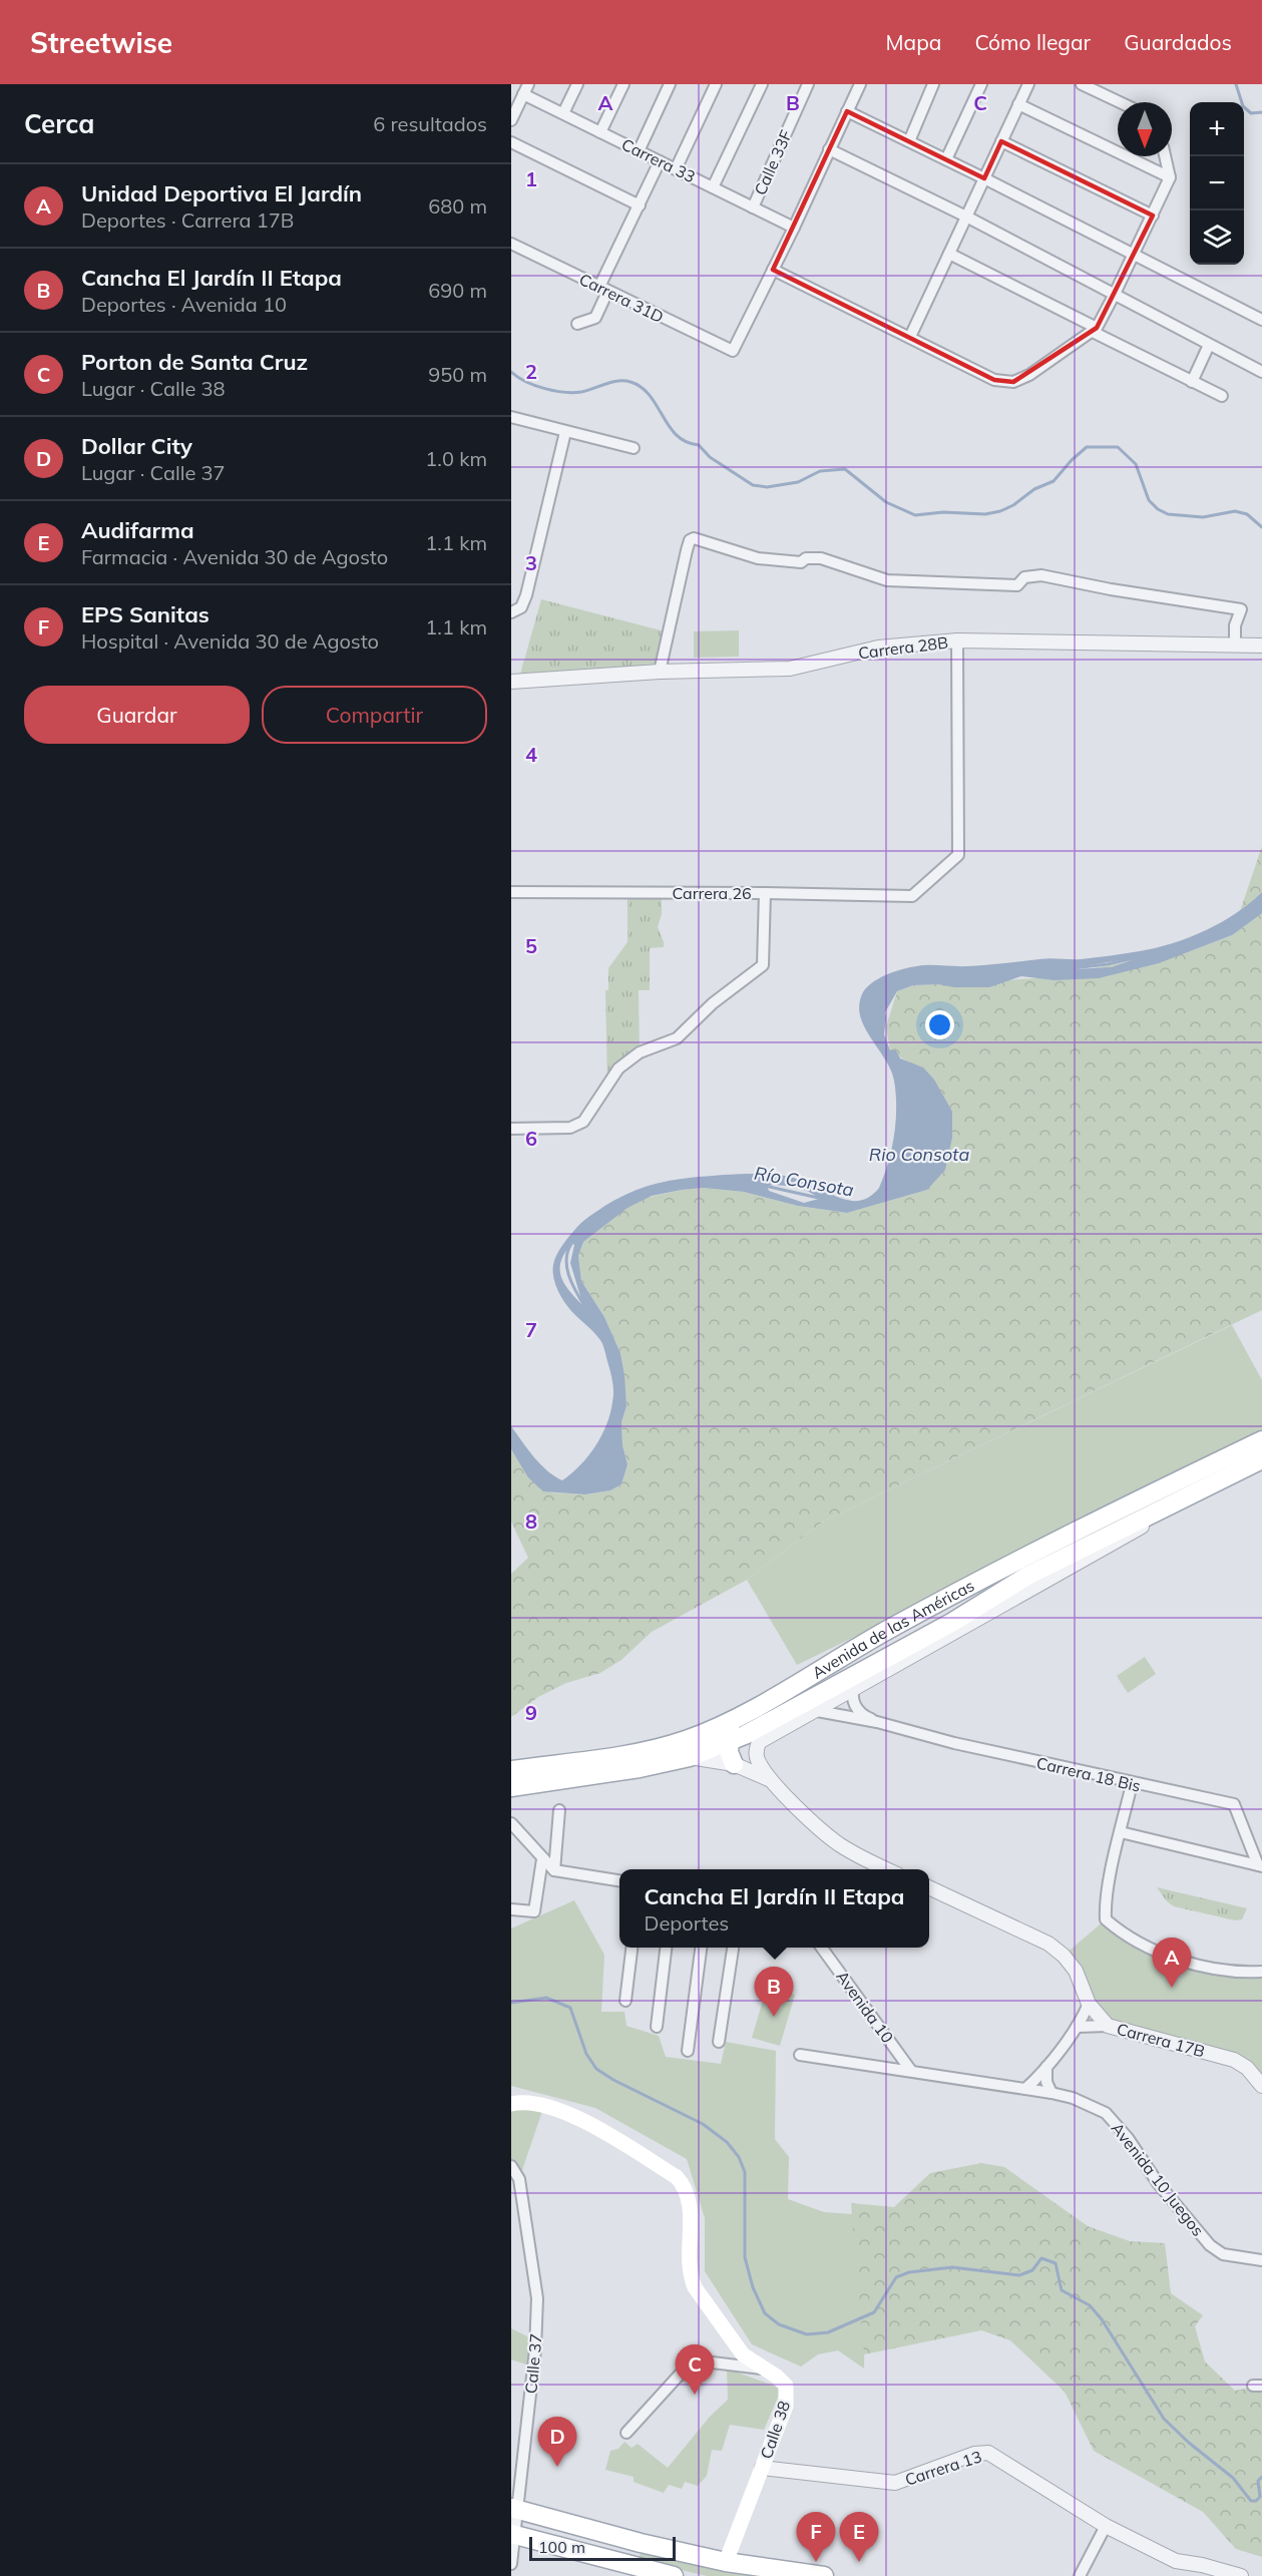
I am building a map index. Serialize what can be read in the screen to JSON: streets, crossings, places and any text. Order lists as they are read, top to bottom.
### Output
{
  "streets": {
    "main road": ["Avenida de las Américas", "Calle 38"],
    "street": [
      "Carrera 33",
      "Calle 33F",
      "Carrera 31D",
      "Carrera 28B",
      "Carrera 26",
      "Carrera 18 Bis",
      "Avenida 10",
      "Carrera 17B",
      "Avenida 10 Juegos",
      "Calle 37",
      "Carrera 13"
    ]
  },
  "crossings": [
    ["Carrera 33", "Calle 33F"],
    ["Carrera 28B", "Carrera 26"],
    ["Avenida de las Américas", "Carrera 18 Bis"],
    ["Avenida 10", "Avenida 10 Juegos"],
    ["Calle 38", "Carrera 13"]
  ],
  "water": ["Rio Consota", "Río Consota"],
  "scale_bar": "100 m",
  "north": "bottom",
  "page": {
    "header": "Streetwise",
    "nav": ["Mapa", "Cómo llegar", "Guardados"],
    "heading": ["Cerca", "6 resultados"],
    "map_buttons": ["+", "−"],
    "list": [
      {
        "mark": "A",
        "name": "Unidad Deportiva El Jardín",
        "note": "Deportes · Carrera 17B",
        "value": "680 m"
      },
      {
        "mark": "B",
        "name": "Cancha El Jardín II Etapa",
        "note": "Deportes · Avenida 10",
        "value": "690 m"
      },
      {
        "mark": "C",
        "name": "Porton de Santa Cruz",
        "note": "Lugar · Calle 38",
        "value": "950 m"
      },
      {
        "mark": "D",
        "name": "Dollar City",
        "note": "Lugar · Calle 37",
        "value": "1.0 km"
      },
      {
        "mark": "E",
        "name": "Audifarma",
        "note": "Farmacia · Avenida 30 de Agosto",
        "value": "1.1 km"
      },
      {
        "mark": "F",
        "name": "EPS Sanitas",
        "note": "Hospital · Avenida 30 de Agosto",
        "value": "1.1 km"
      }
    ],
    "buttons": ["Guardar", "Compartir"],
    "popup": ["Cancha El Jardín II Etapa", "Deportes"],
    "pins": [
      "A",
      "B",
      "C",
      "D",
      "E",
      "F"
    ],
    "scale": "100 m"
  },
  "grid": {
    "columns": ["A", "B", "C"],
    "rows": [
      "1",
      "2",
      "3",
      "4",
      "5",
      "6",
      "7",
      "8",
      "9"
    ]
  }
}
